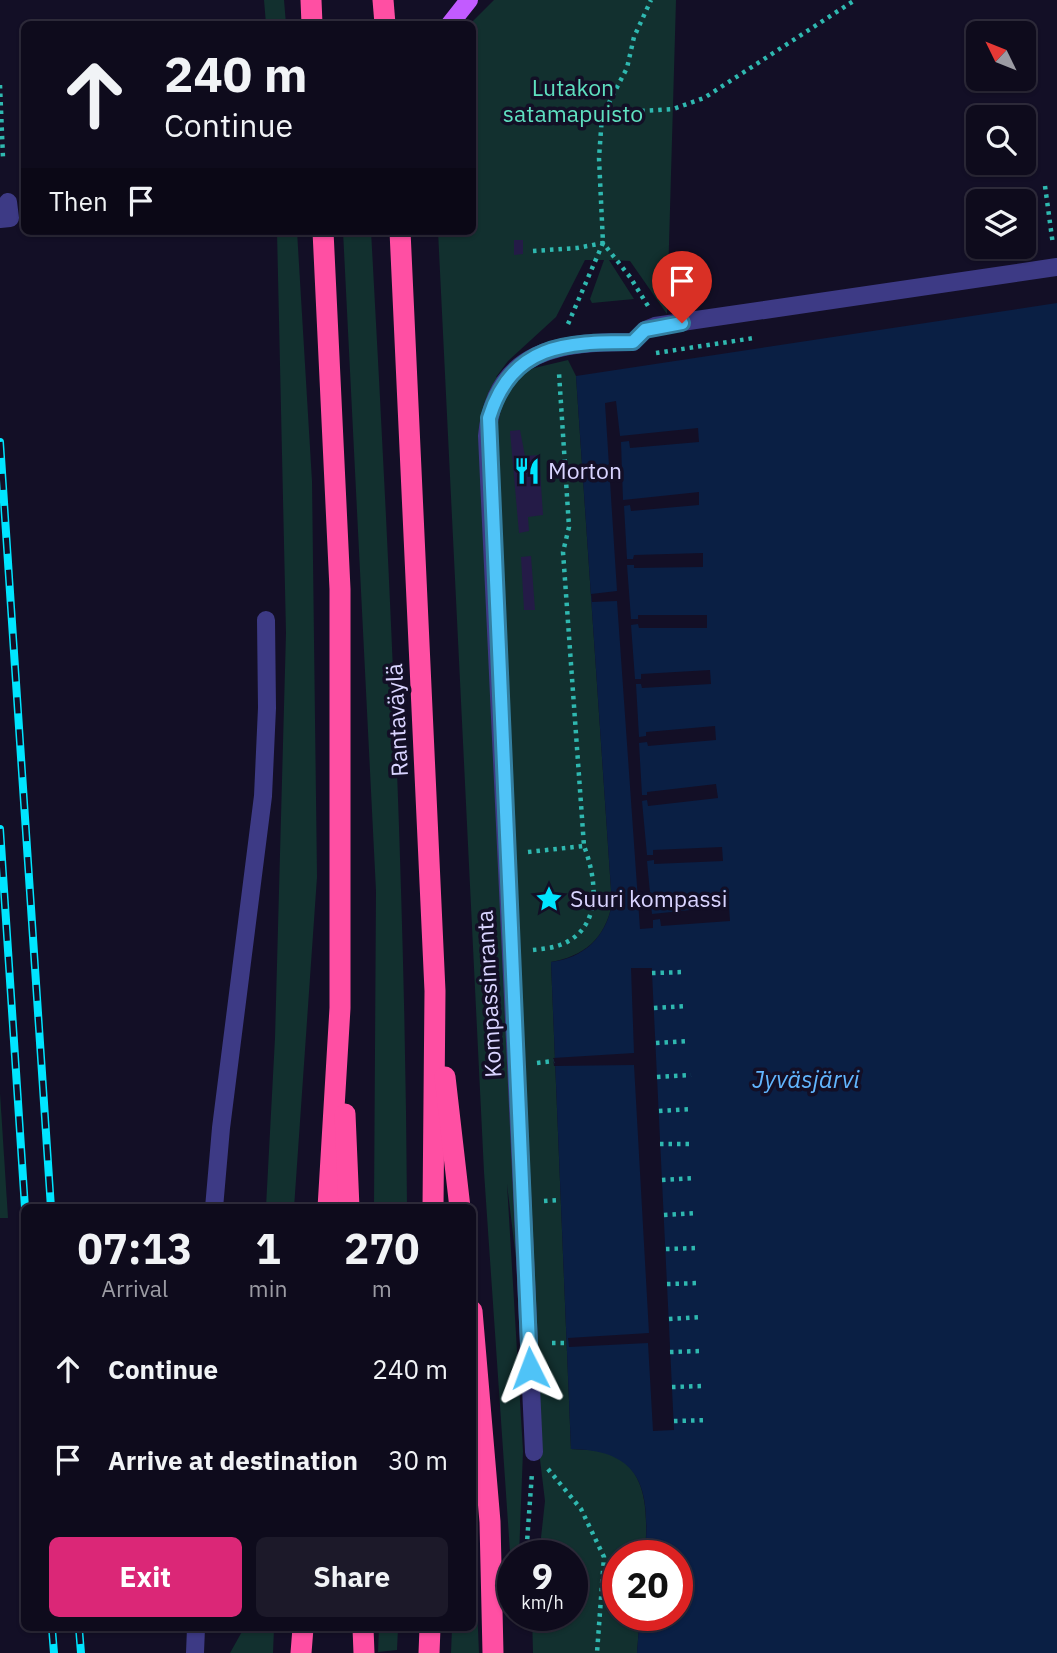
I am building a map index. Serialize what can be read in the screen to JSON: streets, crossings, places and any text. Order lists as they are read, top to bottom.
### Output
{
  "streets": {
    "highway": ["Rantaväylä"],
    "lane": ["Kompassinranta"]
  },
  "water": ["Jyväsjärvi"],
  "parks": ["Lutakon satamapuisto"],
  "places": {
    "restaurant": ["Morton"],
    "place": ["Suuri kompassi"]
  },
  "north": "top left",
  "page": {
    "turn": ["240 m", "Continue"],
    "then": "Then",
    "eta": [
      "07:13",
      "Arrival",
      "1",
      "min",
      "270",
      "m"
    ],
    "list": [
      {
        "name": "Continue",
        "value": "240 m"
      },
      {
        "name": "Arrive at destination",
        "value": "30 m"
      }
    ],
    "buttons": ["Exit", "Share"],
    "speed": "9 km/h",
    "limit": "20"
  }
}
